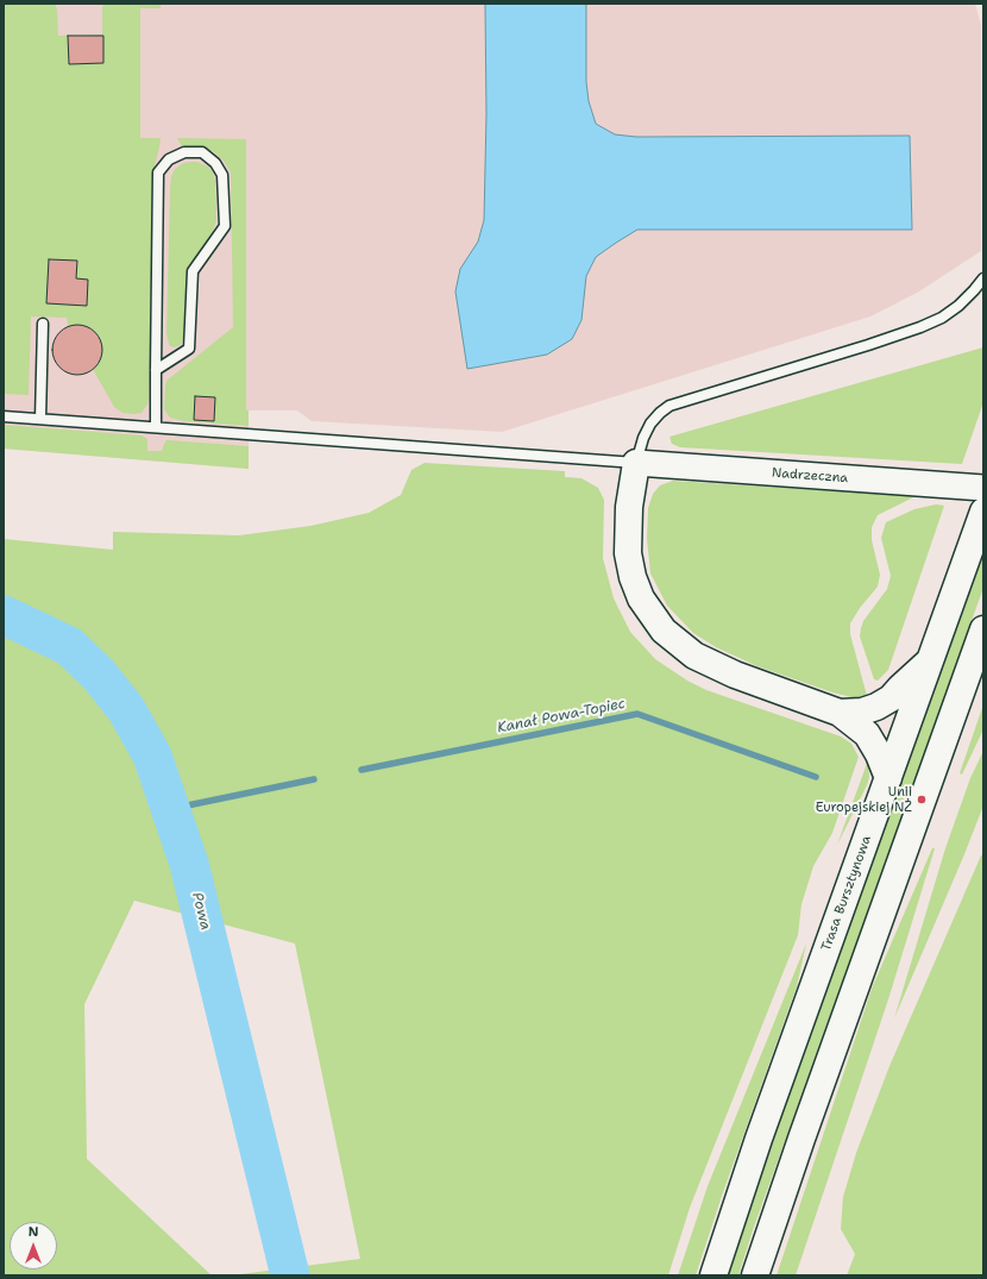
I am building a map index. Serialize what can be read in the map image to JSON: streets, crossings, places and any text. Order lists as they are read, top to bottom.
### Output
{
  "streets": {
    "main road": ["Trasa Bursztynowa"],
    "street": ["Nadrzeczna"]
  },
  "water": ["Kanał Powa-Topiec", "Powa"],
  "places": ["Unii Europejskiej NŻ"],
  "north": "top"
}
